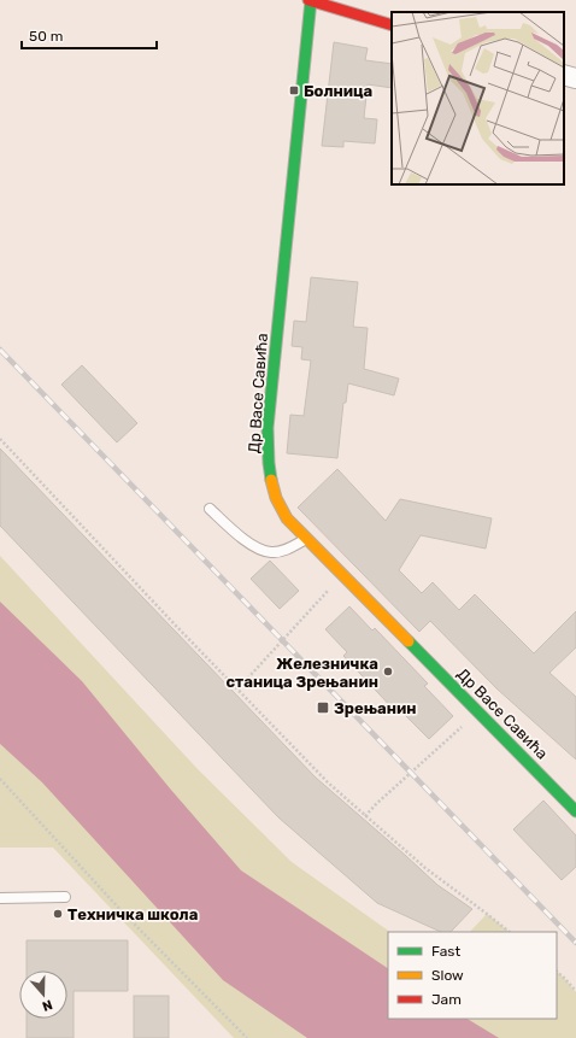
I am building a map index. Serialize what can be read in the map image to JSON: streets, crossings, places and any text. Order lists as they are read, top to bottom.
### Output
{
  "streets": {
    "street": ["Др Васе Савића"]
  },
  "places": {
    "transit": ["Болница", "Зрењанин"],
    "other": ["Железничка станица Зрењанин", "Техничка школа"]
  },
  "legend": ["Fast", "Slow", "Jam"],
  "scale_bar": "50 m",
  "north": "bottom"
}
